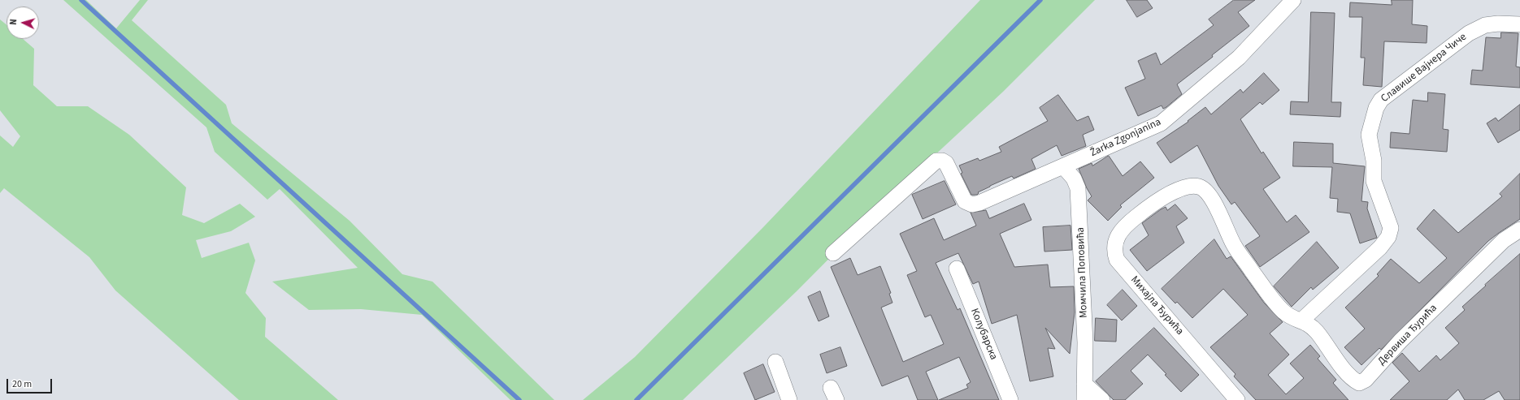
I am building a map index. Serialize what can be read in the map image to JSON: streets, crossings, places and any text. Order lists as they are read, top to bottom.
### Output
{
  "streets": {
    "street": [
      "Славише Вајнера Чиче",
      "Žarka Zgonjanina",
      "Момчила Поповића",
      "Михајла Ђурића",
      "Колубарска",
      "Дервиша Ђурића"
    ]
  },
  "crossings": [
    ["Славише Вајнера Чиче", "Дервиша Ђурића"],
    ["Žarka Zgonjanina", "Момчила Поповића"],
    ["Михајла Ђурића", "Дервиша Ђурића"]
  ],
  "scale_bar": "20 m",
  "north": "left"
}
